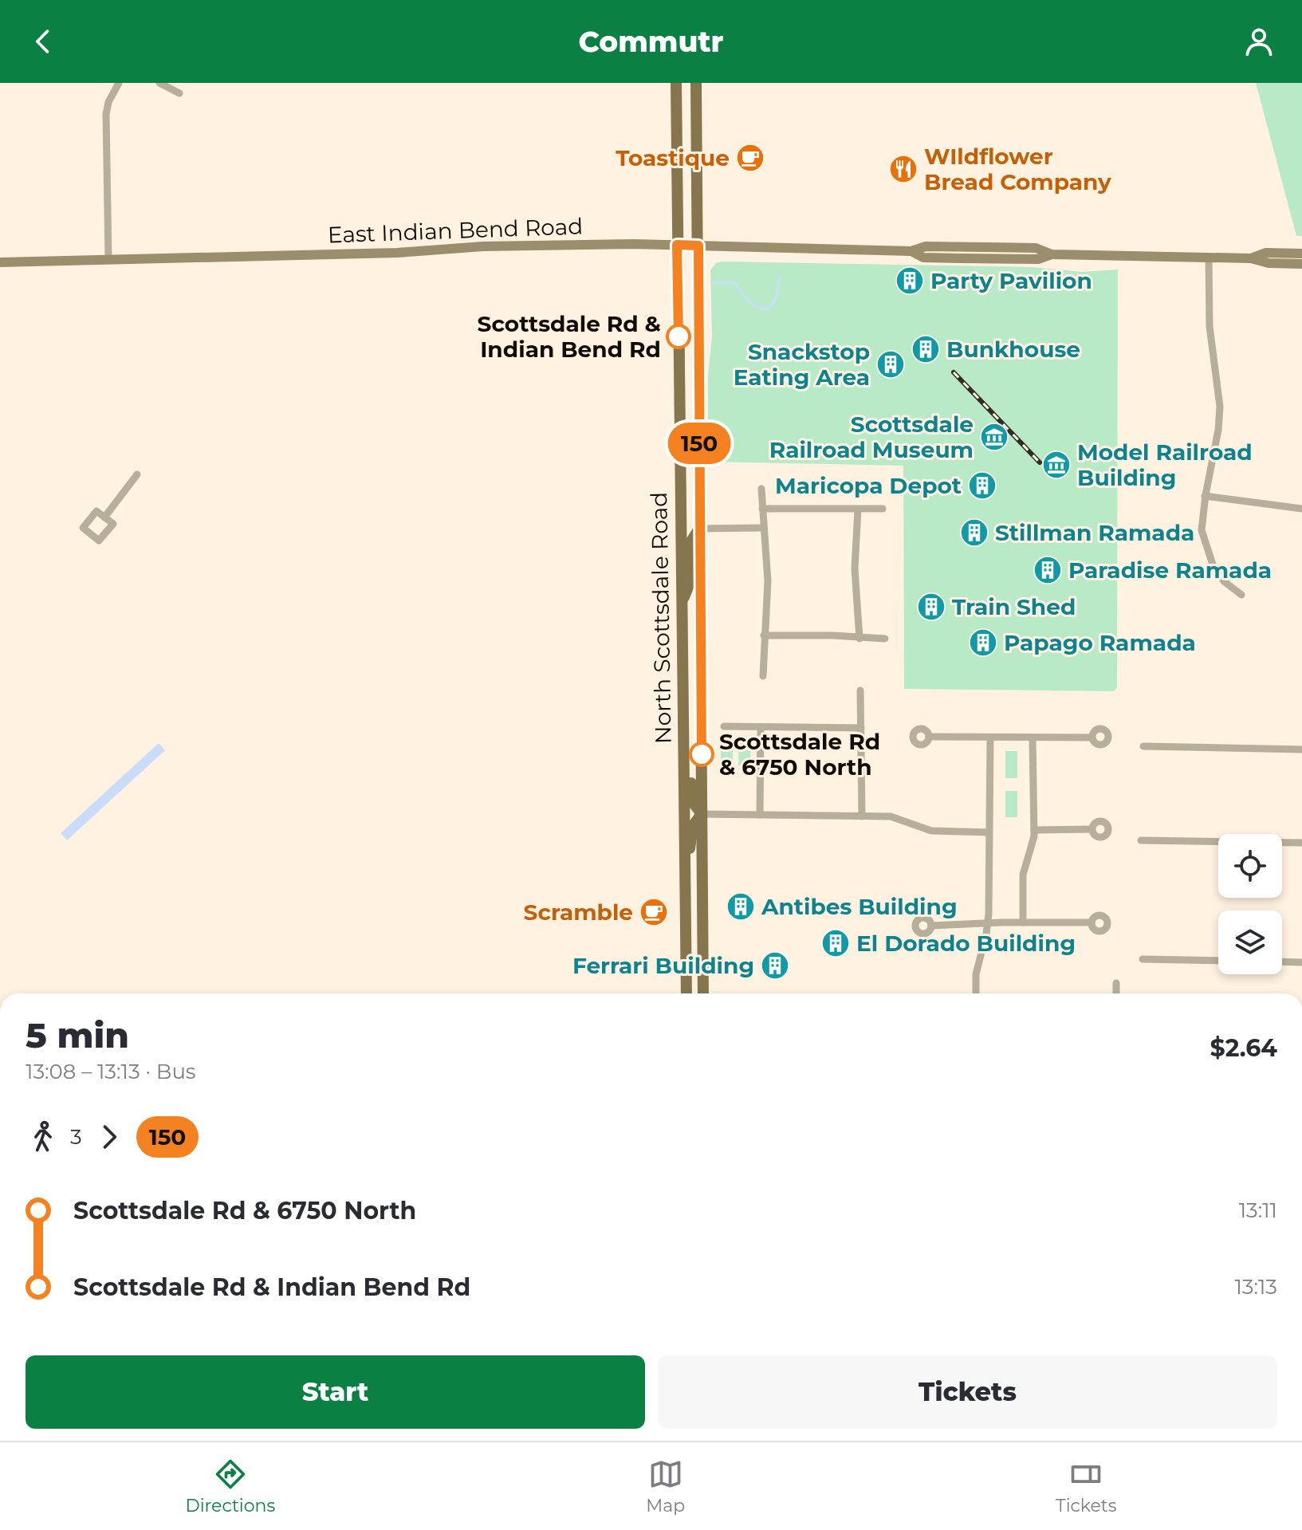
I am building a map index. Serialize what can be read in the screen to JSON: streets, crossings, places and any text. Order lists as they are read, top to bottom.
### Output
{
  "streets": {
    "main road": ["East Indian Bend Road", "North Scottsdale Road"]
  },
  "crossings": [
    ["East Indian Bend Road", "North Scottsdale Road"]
  ],
  "places": {
    "cafe": ["Toastique", "Scramble"],
    "restaurant": ["WIldflower Bread Company"],
    "building": [
      "Party Pavilion",
      "Bunkhouse",
      "Snackstop Eating Area",
      "Maricopa Depot",
      "Stillman Ramada",
      "Paradise Ramada",
      "Train Shed",
      "Papago Ramada",
      "Antibes Building",
      "El Dorado Building",
      "Ferrari Building"
    ],
    "other": ["Scottsdale Rd & Indian Bend Rd", "Scottsdale Rd & 6750 North"],
    "museum": ["Scottsdale Railroad Museum", "Model Railroad Building"]
  },
  "lines": ["bus line 150"],
  "page": {
    "header": "Commutr",
    "on_map": "150",
    "heading": ["5 min", "13:08 – 13:13 · Bus", "$2.64"],
    "legs": ["3", "150"],
    "list": [
      {
        "name": "Scottsdale Rd & 6750 North",
        "value": "13:11"
      },
      {
        "name": "Scottsdale Rd & Indian Bend Rd",
        "value": "13:13"
      }
    ],
    "buttons": ["Start", "Tickets"],
    "tabs": ["Directions", "Map", "Tickets"]
  }
}
